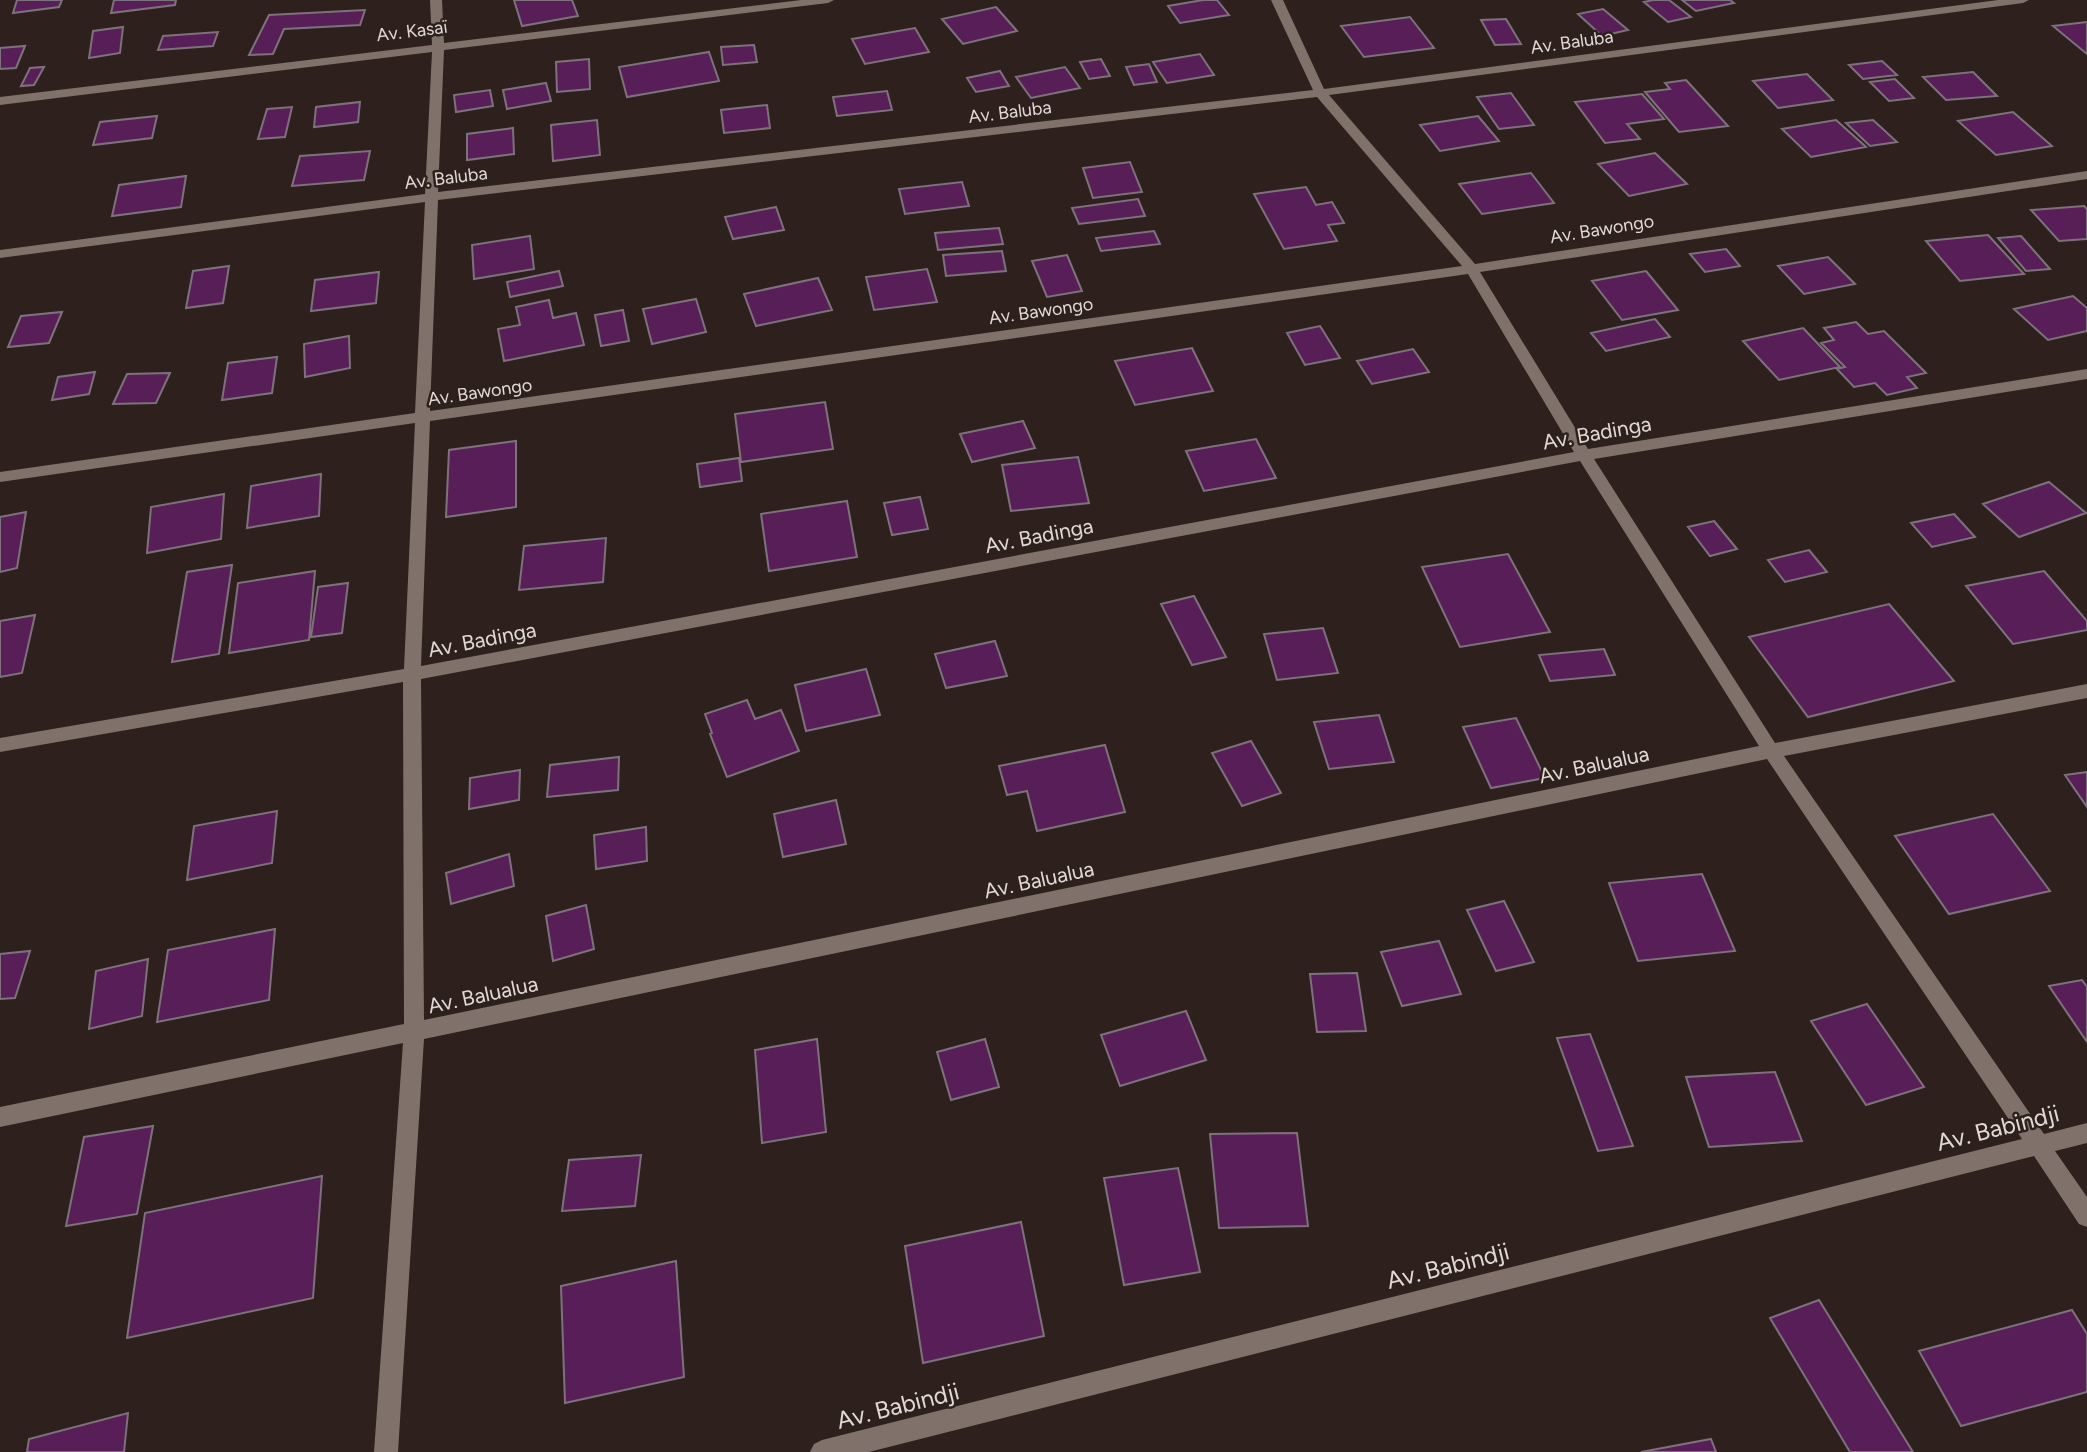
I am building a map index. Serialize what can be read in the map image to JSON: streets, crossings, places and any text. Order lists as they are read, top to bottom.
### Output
{
  "streets": {
    "street": [
      "Av. Kasaï",
      "Av. Baluba",
      "Av. Bawongo",
      "Av. Badinga",
      "Av. Balualua",
      "Av. Babindji"
    ]
  }
}
